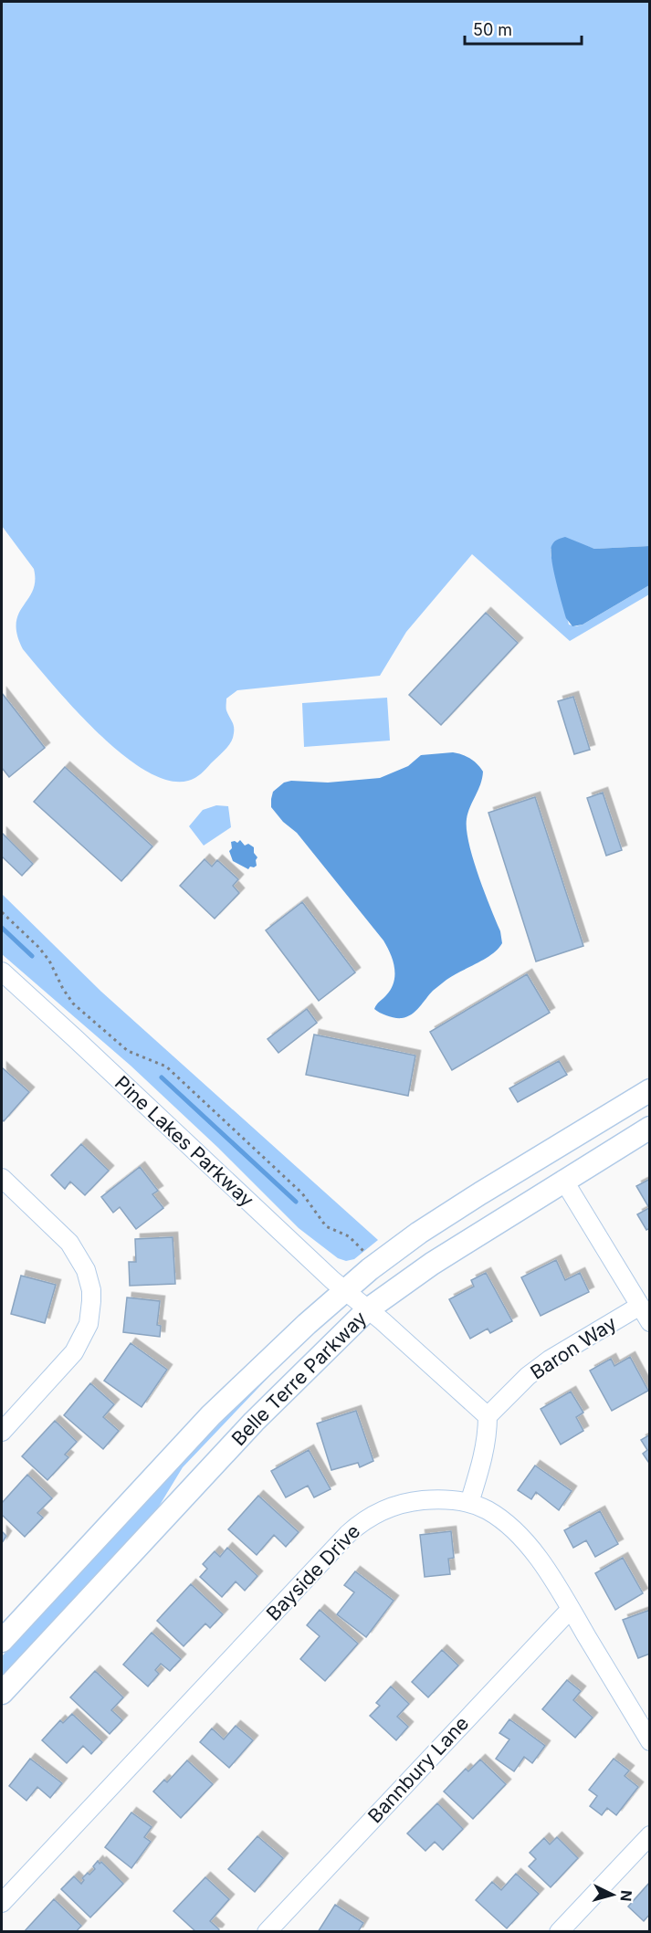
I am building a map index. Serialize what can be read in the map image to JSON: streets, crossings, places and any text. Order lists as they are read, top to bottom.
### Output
{
  "streets": {
    "main road": ["Belle Terre Parkway"],
    "street": [
      "Pine Lakes Parkway",
      "Baron Way",
      "Bayside Drive",
      "Bannbury Lane"
    ]
  },
  "crossings": [
    ["Pine Lakes Parkway", "Baron Way"],
    ["Pine Lakes Parkway", "Belle Terre Parkway"],
    ["Bayside Drive", "Bannbury Lane"]
  ],
  "scale_bar": "50 m",
  "north": "right"
}
